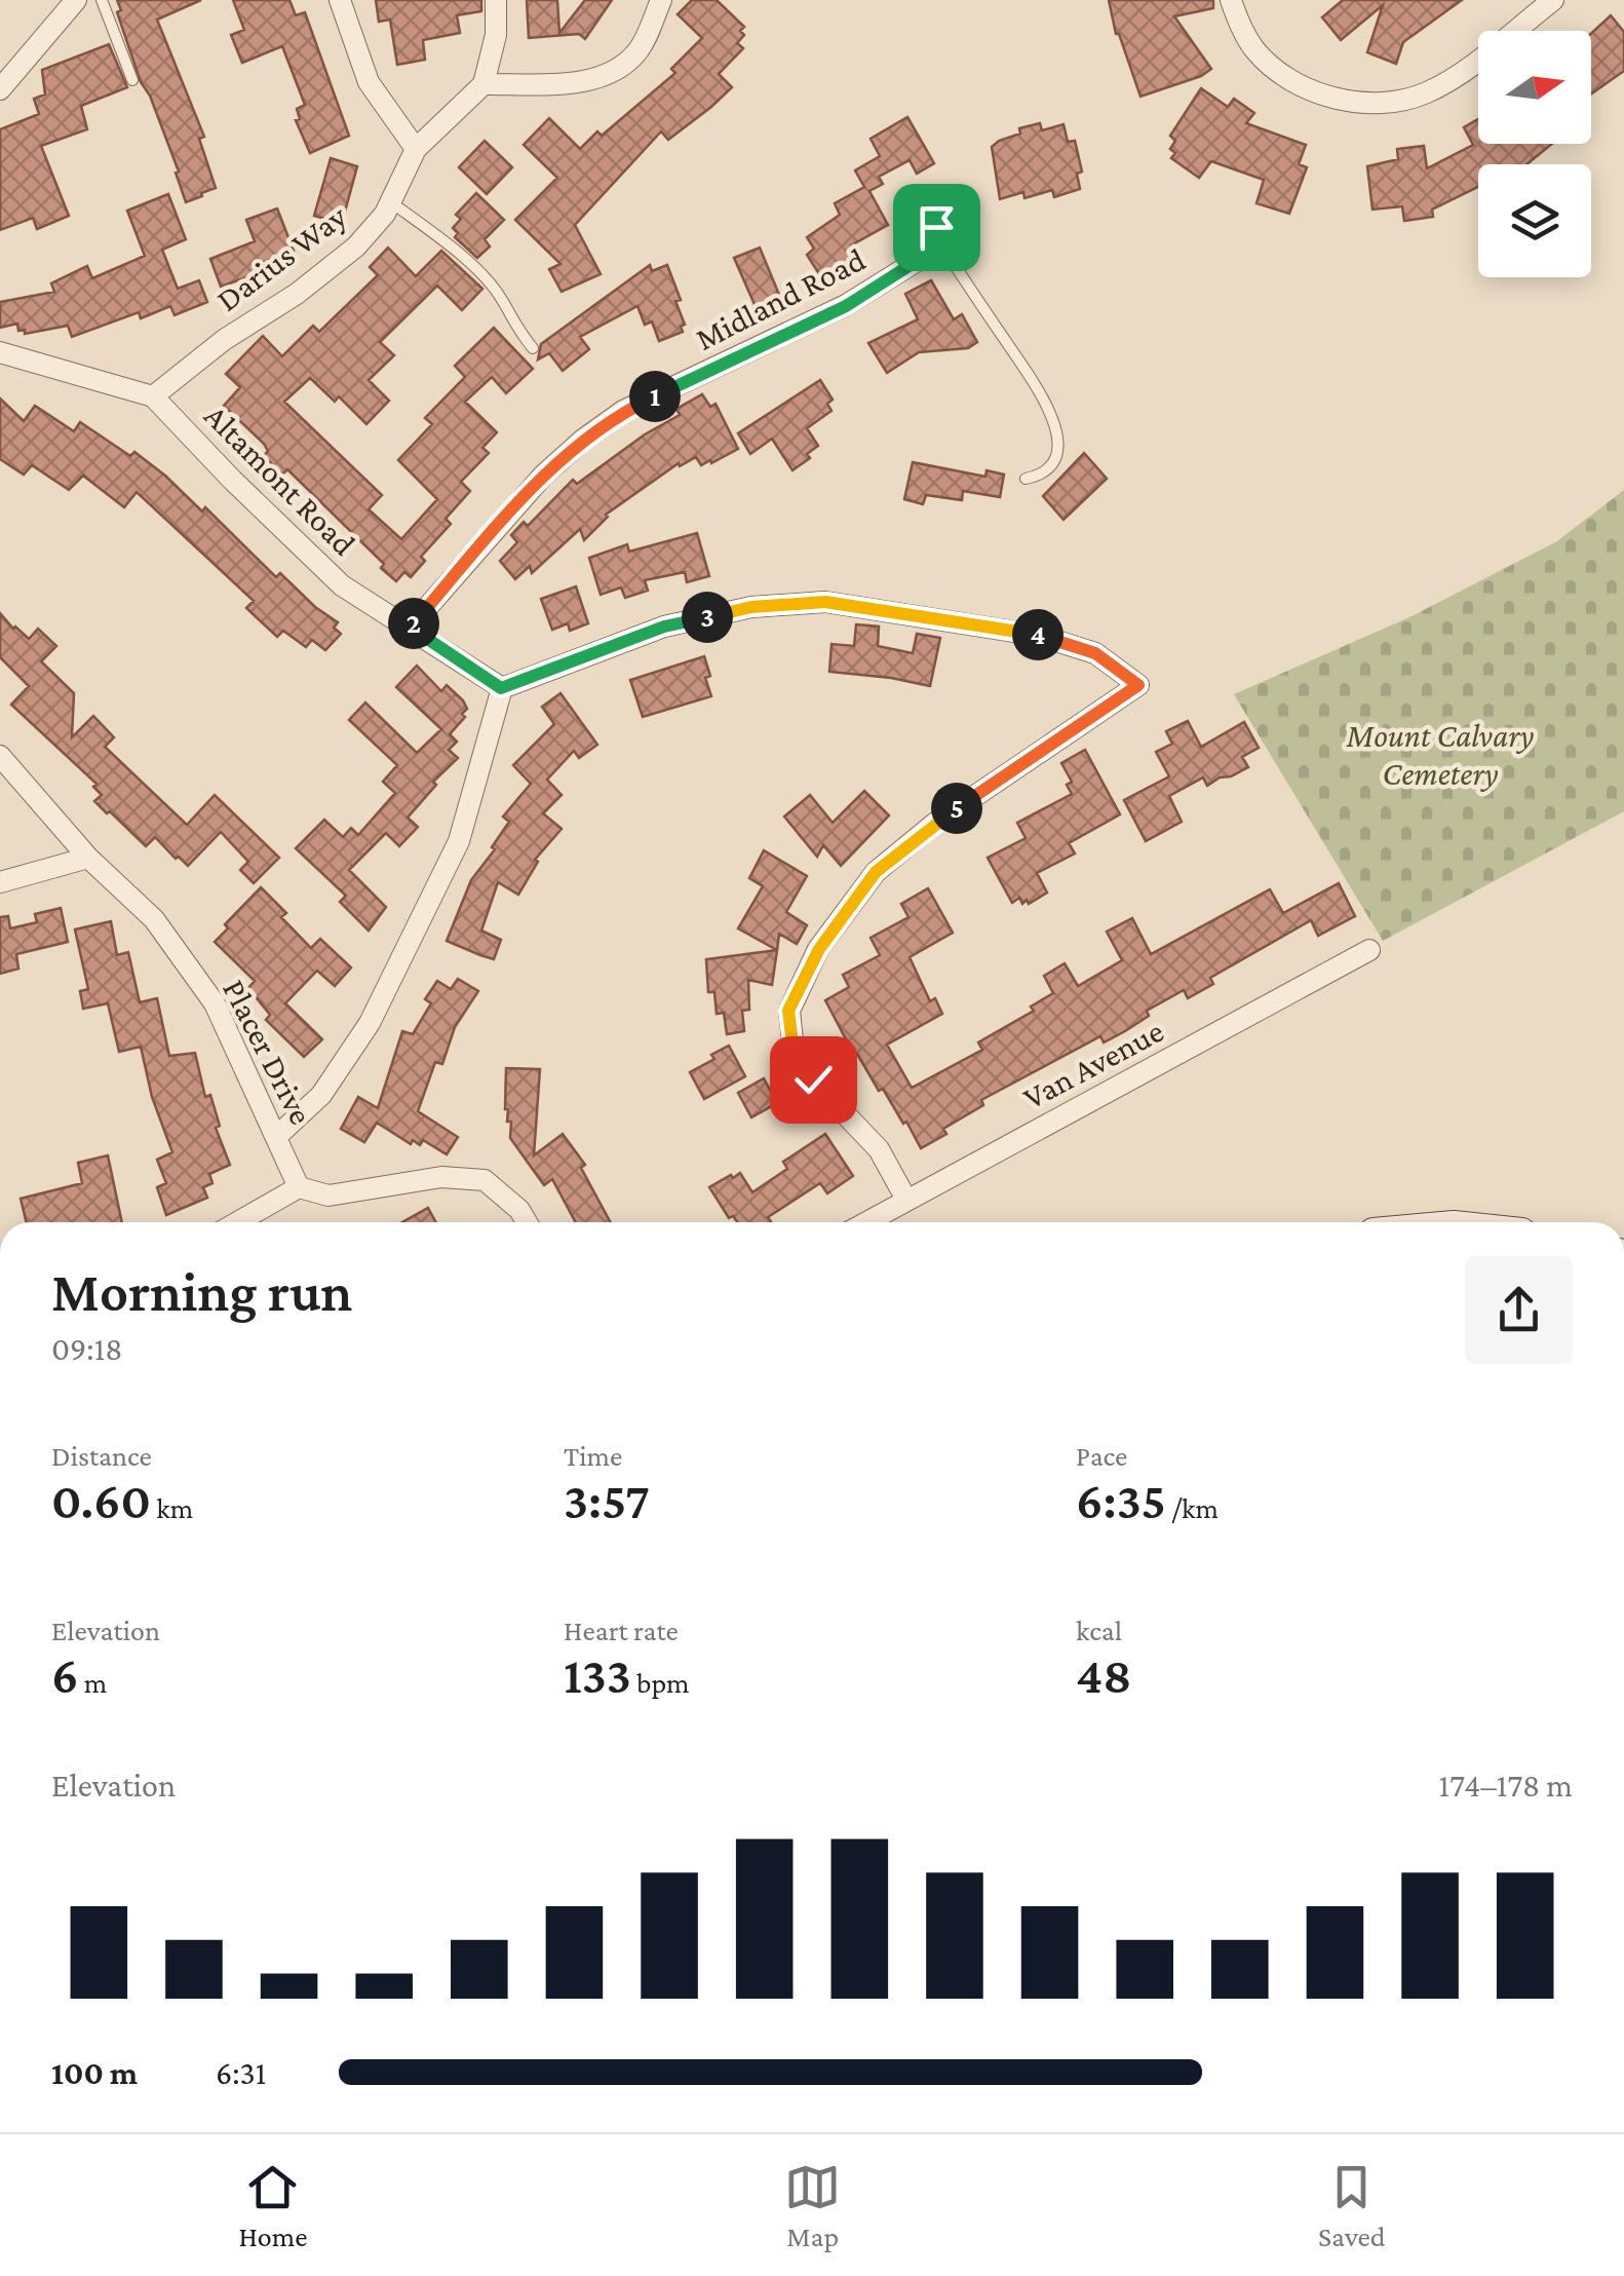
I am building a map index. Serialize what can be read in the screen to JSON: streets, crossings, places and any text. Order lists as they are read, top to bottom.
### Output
{
  "streets": {
    "street": [
      "Darius Way",
      "Midland Road",
      "Altamont Road",
      "Placer Drive",
      "Van Avenue"
    ]
  },
  "crossings": [
    ["Darius Way", "Altamont Road"],
    ["Midland Road", "Altamont Road"]
  ],
  "parks": ["Mount Calvary Cemetery"],
  "north": "right",
  "page": {
    "pins": [
      "1",
      "3",
      "2",
      "4",
      "5"
    ],
    "heading": ["Morning run", "09:18"],
    "stats": [
      ["Distance", "0.60 km"],
      ["Time", "3:57"],
      ["Pace", "6:35 /km"],
      ["Elevation", "6 m"],
      ["Heart rate", "133 bpm"],
      ["kcal", "48"]
    ],
    "chart": ["Elevation", "174–178 m"],
    "list": [
      {
        "name": "100 m",
        "note": "6:31"
      }
    ],
    "tabs": ["Home", "Map", "Saved"]
  }
}
